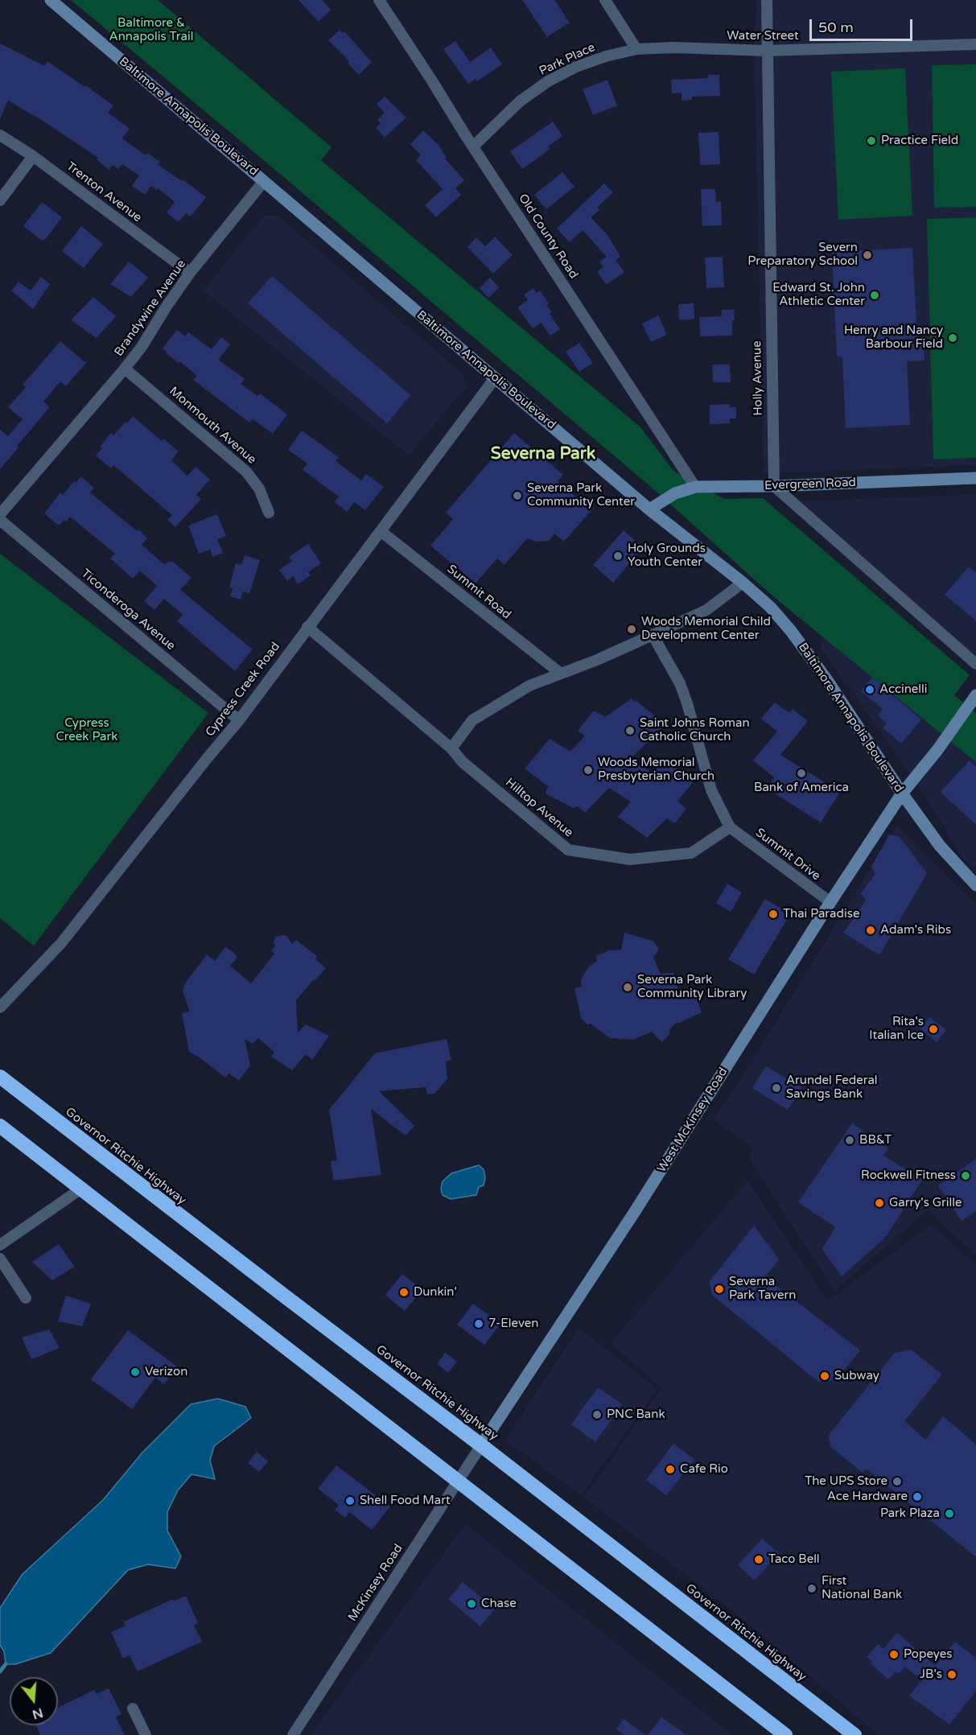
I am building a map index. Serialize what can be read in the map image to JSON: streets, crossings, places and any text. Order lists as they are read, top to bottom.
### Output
{
  "streets": {
    "highway": ["Governor Ritchie Highway"],
    "street": [
      "Water Street",
      "Park Place",
      "Baltimore Annapolis Boulevard",
      "Trenton Avenue",
      "Old County Road",
      "Brandywine Avenue",
      "Holly Avenue",
      "Monmouth Avenue",
      "Evergreen Road",
      "Summit Road",
      "Ticonderoga Avenue",
      "Cypress Creek Road",
      "Hilltop Avenue",
      "Summit Drive",
      "West McKinsey Road",
      "McKinsey Road"
    ]
  },
  "crossings": [
    ["Water Street", "Park Place"],
    ["Water Street", "Holly Avenue"],
    ["Park Place", "Old County Road"],
    ["Baltimore Annapolis Boulevard", "Brandywine Avenue"],
    ["Baltimore Annapolis Boulevard", "Evergreen Road"],
    ["Baltimore Annapolis Boulevard", "Cypress Creek Road"],
    ["Baltimore Annapolis Boulevard", "West McKinsey Road"],
    ["Trenton Avenue", "Brandywine Avenue"],
    ["Old County Road", "Evergreen Road"],
    ["Brandywine Avenue", "Monmouth Avenue"],
    ["Holly Avenue", "Evergreen Road"],
    ["Summit Road", "Cypress Creek Road"],
    ["Ticonderoga Avenue", "Cypress Creek Road"],
    ["Cypress Creek Road", "Hilltop Avenue"],
    ["Hilltop Avenue", "Summit Drive"],
    ["Summit Drive", "West McKinsey Road"],
    ["West McKinsey Road", "Governor Ritchie Highway"],
    ["West McKinsey Road", "McKinsey Road"],
    ["Governor Ritchie Highway", "McKinsey Road"]
  ],
  "districts": ["Severna Park"],
  "parks": ["Baltimore & Annapolis Trail", "Cypress Creek Park"],
  "places": [
    "Practice Field",
    "Severn Preparatory School",
    "Edward St. John Athletic Center",
    "Henry and Nancy Barbour Field",
    "Severna Park Community Center",
    "Holy Grounds Youth Center",
    "Woods Memorial Child Development Center",
    "Accinelli",
    "Saint Johns Roman Catholic Church",
    "Woods Memorial Presbyterian Church",
    "Bank of America",
    "Thai Paradise",
    "Adam's Ribs",
    "Severna Park Community Library",
    "Rita's Italian Ice",
    "Arundel Federal Savings Bank",
    "BB&T",
    "Rockwell Fitness",
    "Garry's Grille",
    "Severna Park Tavern",
    "Dunkin'",
    "7-Eleven",
    "Verizon",
    "Subway",
    "PNC Bank",
    "Cafe Rio",
    "The UPS Store",
    "Ace Hardware",
    "Shell Food Mart",
    "Park Plaza",
    "Taco Bell",
    "First National Bank",
    "Chase",
    "Popeyes",
    "JB's"
  ],
  "scale_bar": "50 m",
  "north": "bottom"
}
